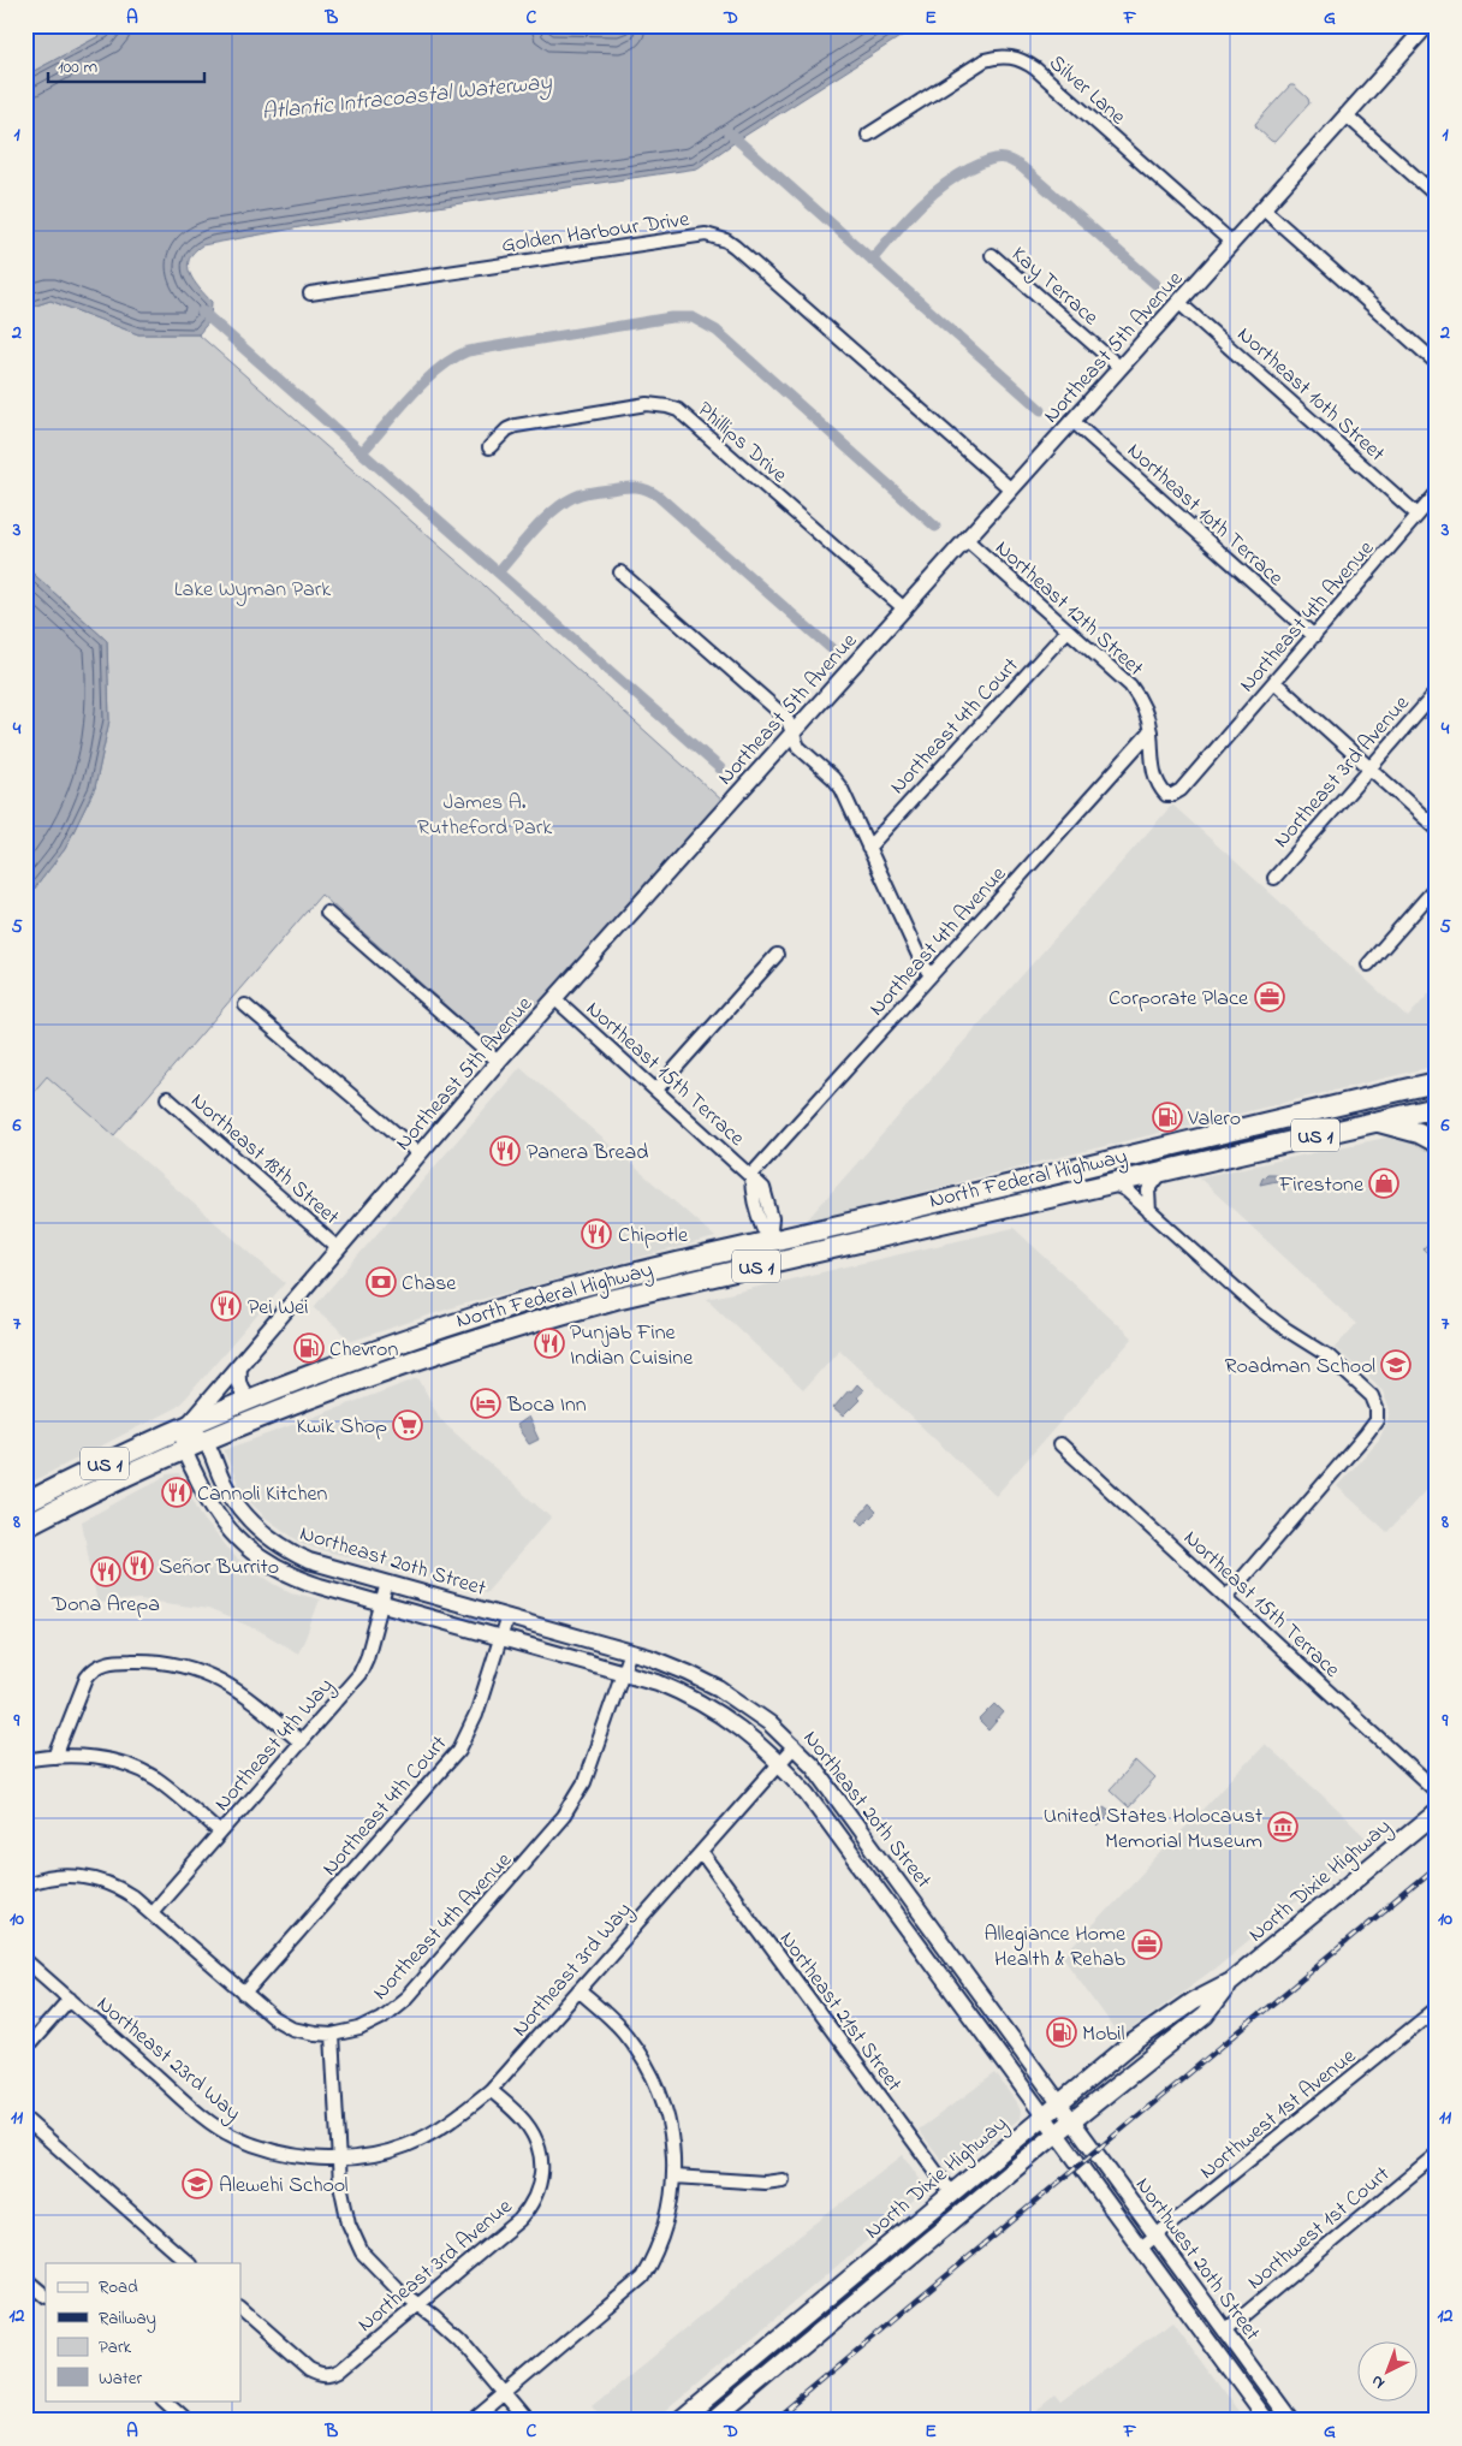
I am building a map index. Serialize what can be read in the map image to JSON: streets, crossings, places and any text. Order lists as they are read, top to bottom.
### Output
{
  "streets": {
    "main road": ["US 1", "North Federal Highway", "North Dixie Highway"],
    "street": [
      "Silver Lane",
      "Golden Harbour Drive",
      "Kay Terrace",
      "Northeast 5th Avenue",
      "Northeast 10th Street",
      "Phillips Drive",
      "Northeast 10th Terrace",
      "Northeast 12th Street",
      "Northeast 4th Avenue",
      "Northeast 4th Court",
      "Northeast 3rd Avenue",
      "Northeast 15th Terrace",
      "Northeast 18th Street",
      "Northeast 20th Street",
      "Northeast 4th Way",
      "Northeast 3rd Way",
      "Northeast 21st Street",
      "Northeast 23rd Way",
      "Northwest 1st Avenue",
      "Northwest 1st Court",
      "Northwest 20th Street"
    ]
  },
  "crossings": [
    ["Silver Lane", "Northeast 5th Avenue"],
    ["Golden Harbour Drive", "Northeast 5th Avenue"],
    ["Kay Terrace", "Northeast 5th Avenue"],
    ["Northeast 5th Avenue", "Northeast 10th Street"],
    ["Northeast 5th Avenue", "Phillips Drive"],
    ["Northeast 5th Avenue", "Northeast 10th Terrace"],
    ["Northeast 5th Avenue", "Northeast 12th Street"],
    ["Northeast 5th Avenue", "Northeast 15th Terrace"],
    ["Northeast 5th Avenue", "Northeast 18th Street"],
    ["Northeast 5th Avenue", "North Federal Highway"],
    ["Northeast 5th Avenue", "Northeast 20th Street"],
    ["Northeast 10th Street", "Northeast 4th Avenue"],
    ["Northeast 10th Terrace", "Northeast 4th Avenue"],
    ["Northeast 12th Street", "Northeast 4th Avenue"],
    ["Northeast 12th Street", "Northeast 4th Court"],
    ["Northeast 4th Avenue", "Northeast 4th Court"],
    ["Northeast 4th Avenue", "Northeast 15th Terrace"],
    ["Northeast 4th Avenue", "Northeast 20th Street"],
    ["Northeast 4th Avenue", "Northeast 4th Way"],
    ["Northeast 4th Court", "Northeast 20th Street"],
    ["Northeast 3rd Avenue", "Northeast 3rd Way"],
    ["Northeast 15th Terrace", "North Federal Highway"],
    ["US 1", "North Federal Highway"],
    ["North Federal Highway", "Northeast 20th Street"],
    ["Northeast 20th Street", "Northeast 4th Way"],
    ["Northeast 20th Street", "North Dixie Highway"],
    ["Northeast 20th Street", "Northeast 3rd Way"],
    ["Northeast 20th Street", "Northwest 20th Street"],
    ["North Dixie Highway", "Northeast 21st Street"],
    ["North Dixie Highway", "Northwest 20th Street"],
    ["Northeast 3rd Way", "Northeast 21st Street"],
    ["Northeast 3rd Way", "Northeast 23rd Way"],
    ["Northwest 1st Avenue", "Northwest 20th Street"],
    ["Northwest 1st Court", "Northwest 20th Street"]
  ],
  "water": ["Atlantic Intracoastal Waterway"],
  "parks": ["Lake Wyman Park", "James A. Rutheford Park"],
  "places": {
    "office": ["Corporate Place", "Allegiance Home Health & Rehab"],
    "fuel station": ["Valero", "Chevron", "Mobil"],
    "restaurant": [
      "Panera Bread",
      "Chipotle",
      "Pei Wei",
      "Punjab Fine Indian Cuisine",
      "Cannoli Kitchen",
      "Señor Burrito",
      "Dona Arepa"
    ],
    "shop": ["Firestone"],
    "bank": ["Chase"],
    "school or university": ["Roadman School", "Alewehi School"],
    "hotel": ["Boca Inn"],
    "supermarket": ["Kwik Shop"],
    "museum": ["United States Holocaust Memorial Museum"]
  },
  "legend": [
    "Road",
    "Railway",
    "Park",
    "Water"
  ],
  "scale_bar": "100 m",
  "north": "bottom left",
  "grid": {
    "columns": [
      "A",
      "B",
      "C",
      "D",
      "E",
      "F",
      "G"
    ],
    "rows": [
      "1",
      "2",
      "3",
      "4",
      "5",
      "6",
      "7",
      "8",
      "9",
      "10",
      "11",
      "12"
    ]
  }
}
